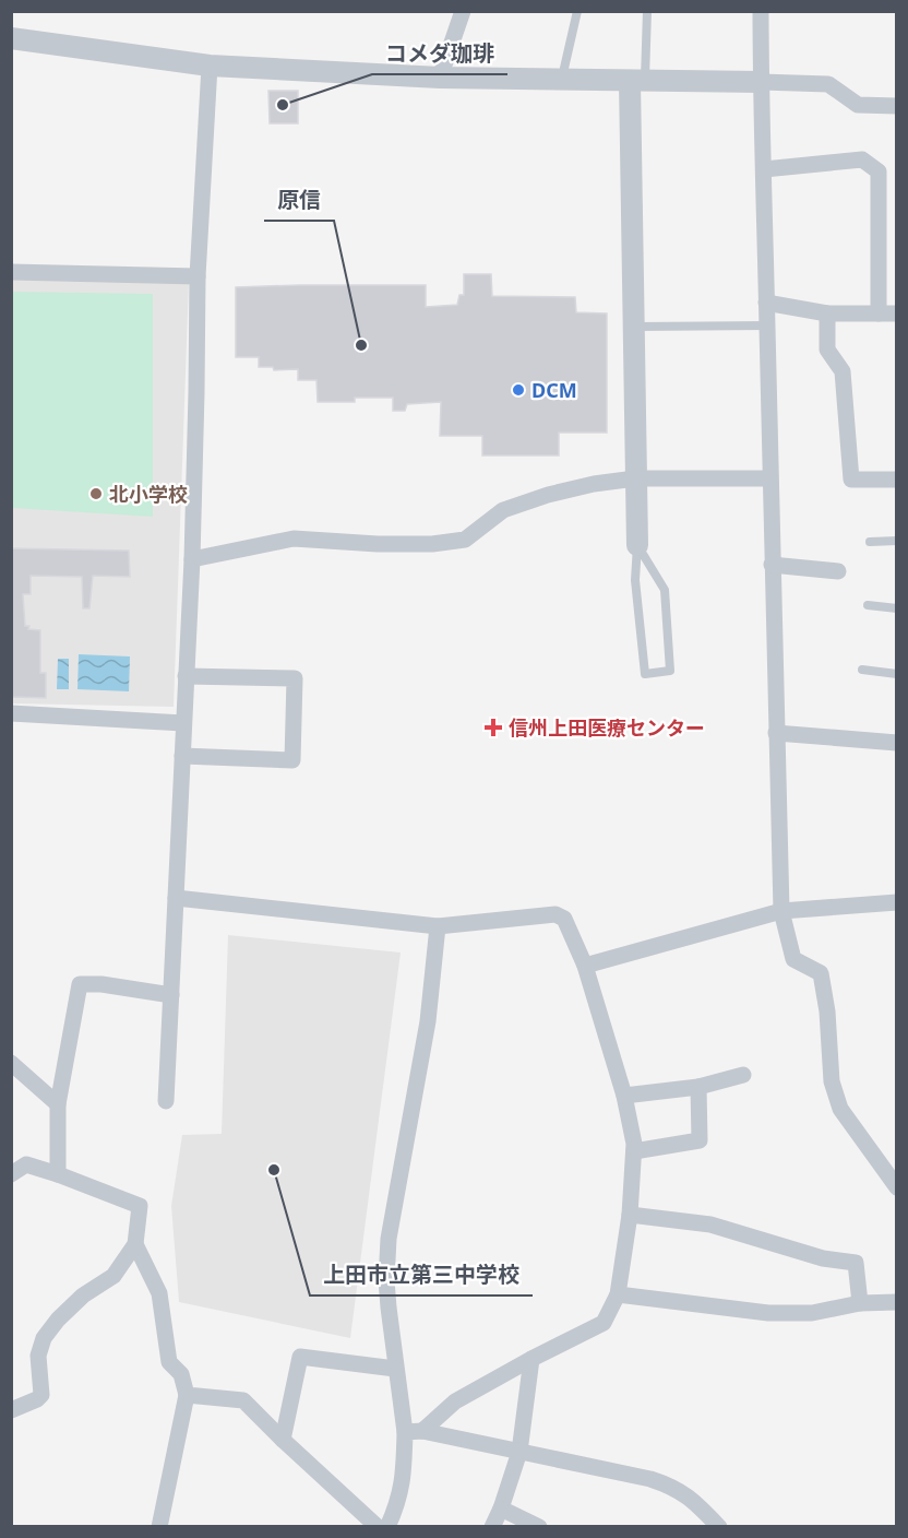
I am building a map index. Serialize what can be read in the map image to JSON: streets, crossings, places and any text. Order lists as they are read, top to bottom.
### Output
{
  "places": {
    "other": [
      "コメダ珈琲",
      "原信",
      "DCM",
      "北小学校",
      "上田市立第三中学校"
    ],
    "health": ["信州上田医療センター"]
  }
}
